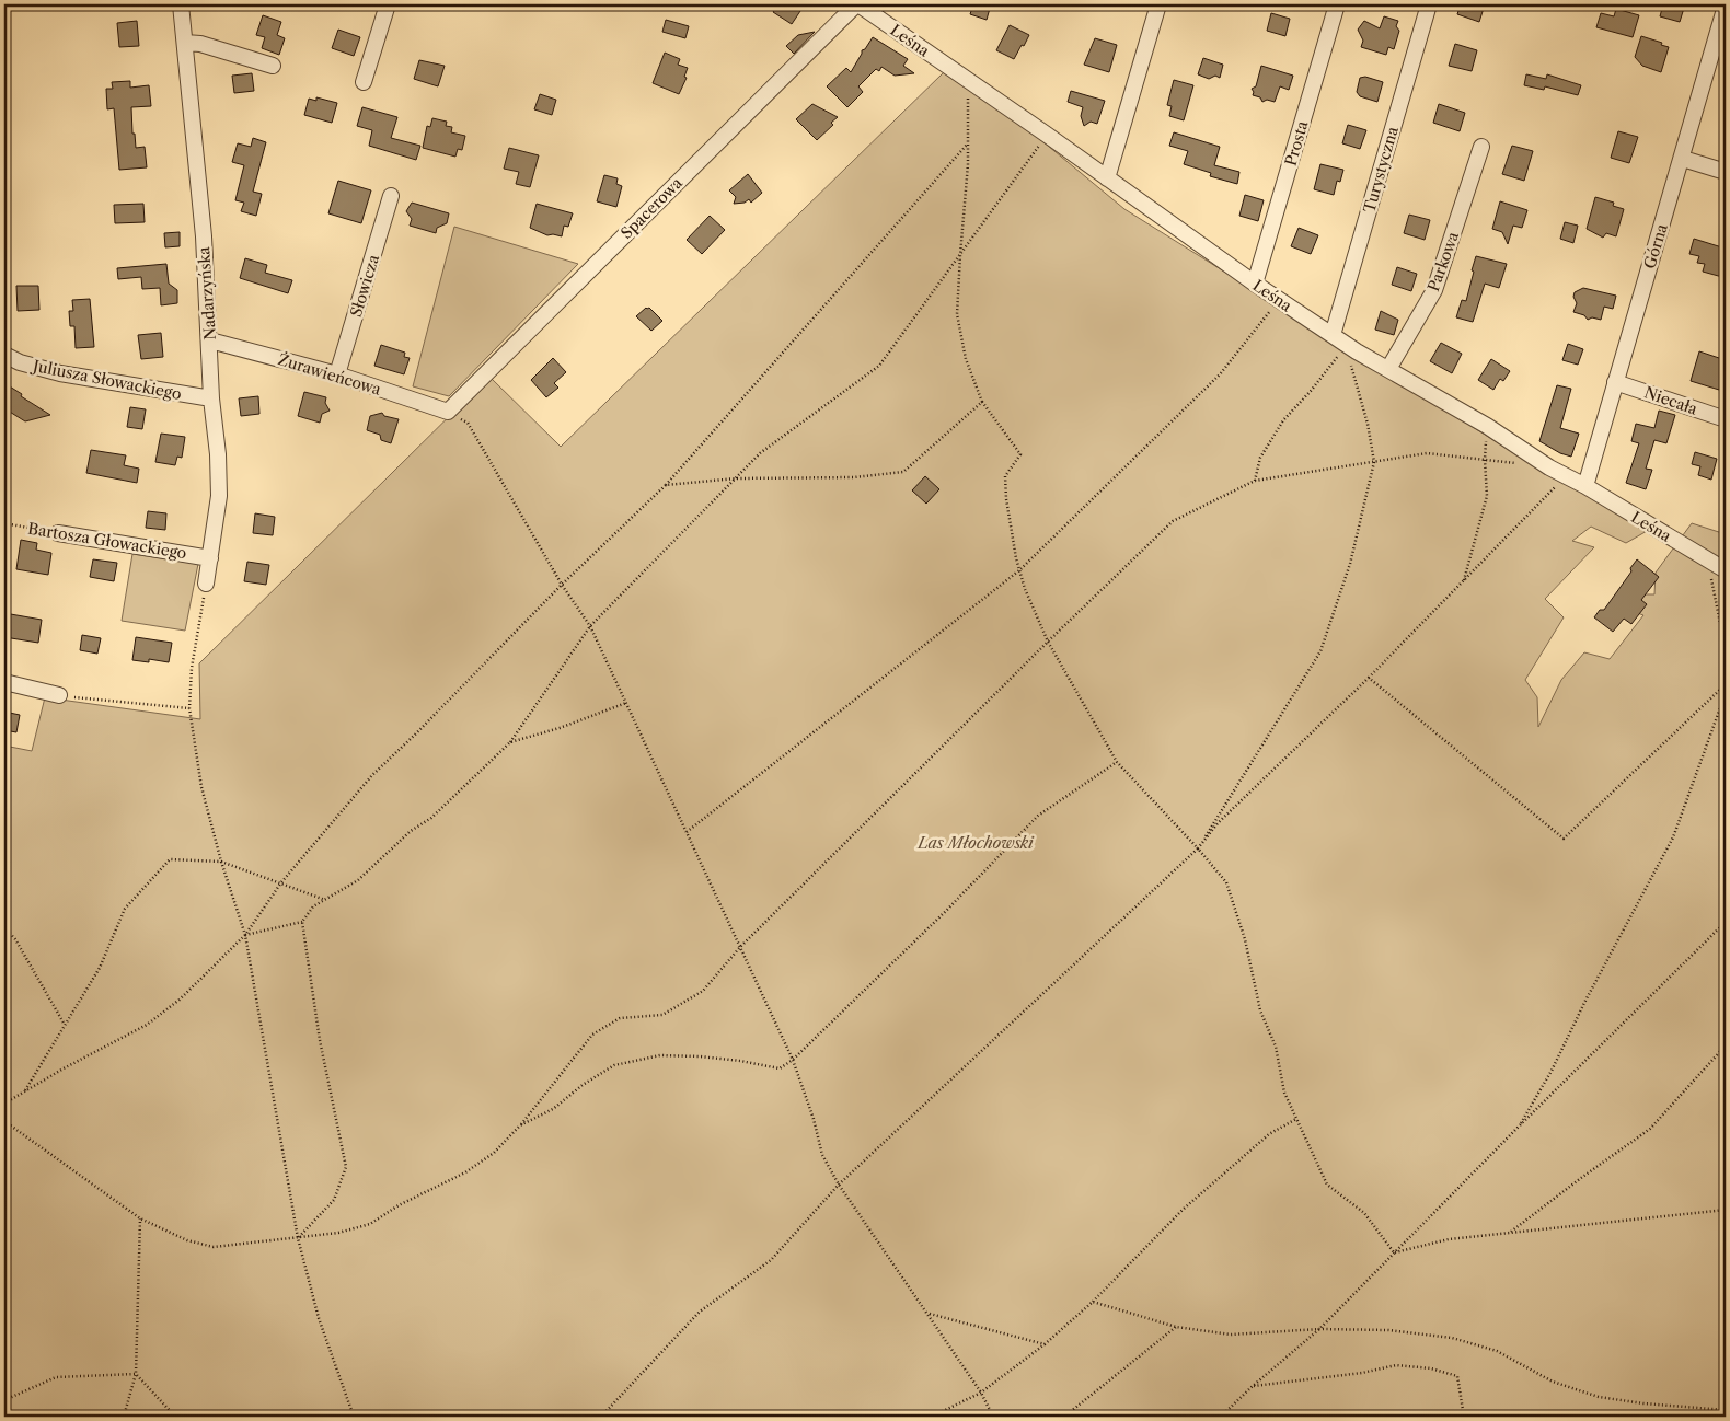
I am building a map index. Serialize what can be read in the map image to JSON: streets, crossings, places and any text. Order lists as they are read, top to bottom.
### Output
{
  "streets": {
    "street": [
      "Leśna",
      "Prosta",
      "Turystyczna",
      "Spacerowa",
      "Górna",
      "Parkowa",
      "Słowicza",
      "Nadarzyńska",
      "Żurawieńcowa",
      "Juliusza Słowackiego",
      "Niecała",
      "Bartosza Głowackiego"
    ]
  },
  "crossings": [
    ["Leśna", "Prosta"],
    ["Leśna", "Turystyczna"],
    ["Leśna", "Spacerowa"],
    ["Leśna", "Górna"],
    ["Leśna", "Parkowa"],
    ["Spacerowa", "Żurawieńcowa"],
    ["Górna", "Niecała"],
    ["Słowicza", "Żurawieńcowa"],
    ["Nadarzyńska", "Żurawieńcowa"],
    ["Nadarzyńska", "Juliusza Słowackiego"],
    ["Nadarzyńska", "Bartosza Głowackiego"]
  ],
  "parks": ["Las Młochowski"]
}
